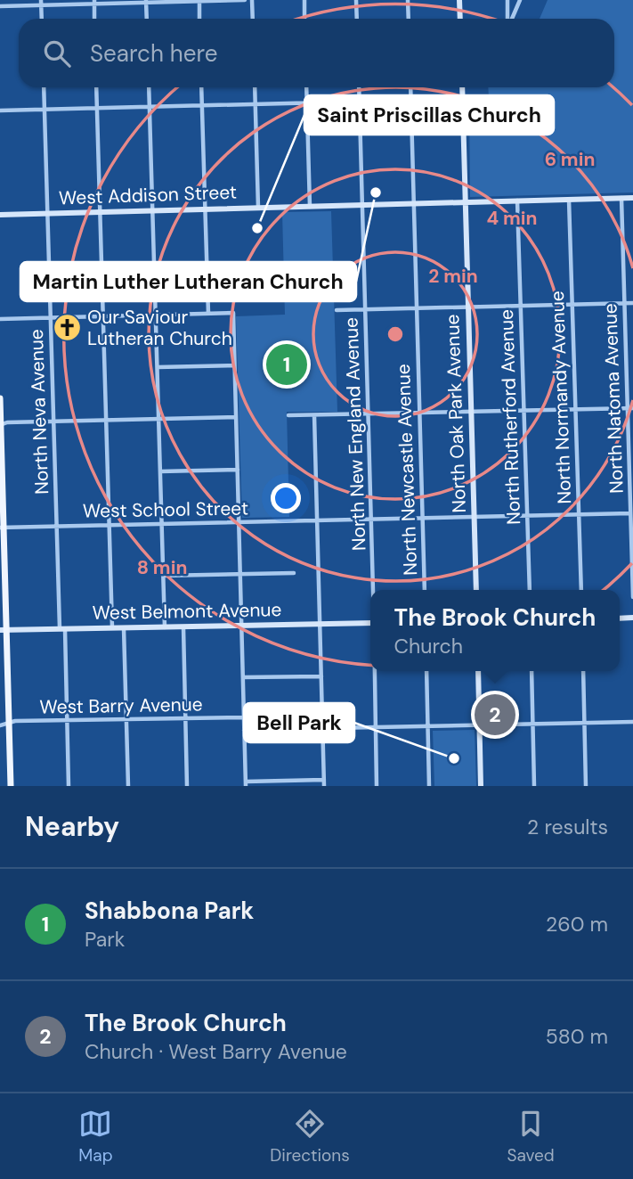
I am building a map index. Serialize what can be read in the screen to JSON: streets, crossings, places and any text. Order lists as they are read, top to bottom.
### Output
{
  "streets": {
    "street": [
      "West Addison Street",
      "North Normandy Avenue",
      "North Natoma Avenue",
      "North Neva Avenue",
      "North Oak Park Avenue",
      "North Rutherford Avenue",
      "North New England Avenue",
      "North Newcastle Avenue",
      "West School Street",
      "West Belmont Avenue",
      "West Barry Avenue"
    ]
  },
  "crossings": [
    ["West Addison Street", "North Normandy Avenue"],
    ["West Addison Street", "North Natoma Avenue"],
    ["West Addison Street", "North Neva Avenue"],
    ["West Addison Street", "North Oak Park Avenue"],
    ["West Addison Street", "North Rutherford Avenue"],
    ["West Addison Street", "North New England Avenue"],
    ["West Addison Street", "North Newcastle Avenue"],
    ["North Normandy Avenue", "West School Street"],
    ["North Natoma Avenue", "West School Street"],
    ["North Neva Avenue", "West School Street"],
    ["North Neva Avenue", "West Belmont Avenue"],
    ["North Neva Avenue", "West Barry Avenue"],
    ["North Oak Park Avenue", "West School Street"],
    ["North Rutherford Avenue", "West School Street"],
    ["North New England Avenue", "West School Street"],
    ["North Newcastle Avenue", "West School Street"]
  ],
  "places": {
    "other": ["Martin Luther Lutheran Church", "Saint Priscillas Church", "Bell Park"],
    "church": ["Our Saviour Lutheran Church"]
  },
  "page": {
    "search": "Search here",
    "pins": ["1", "2"],
    "popup": ["The Brook Church", "Church"],
    "heading": ["Nearby", "2 results"],
    "list": [
      {
        "mark": "1",
        "name": "Shabbona Park",
        "note": "Park",
        "value": "260 m"
      },
      {
        "mark": "2",
        "name": "The Brook Church",
        "note": "Church · West Barry Avenue",
        "value": "580 m"
      }
    ],
    "nav": ["Map", "Directions", "Saved"]
  },
  "rings": [
    "6 min",
    "4 min",
    "2 min",
    "8 min"
  ]
}
